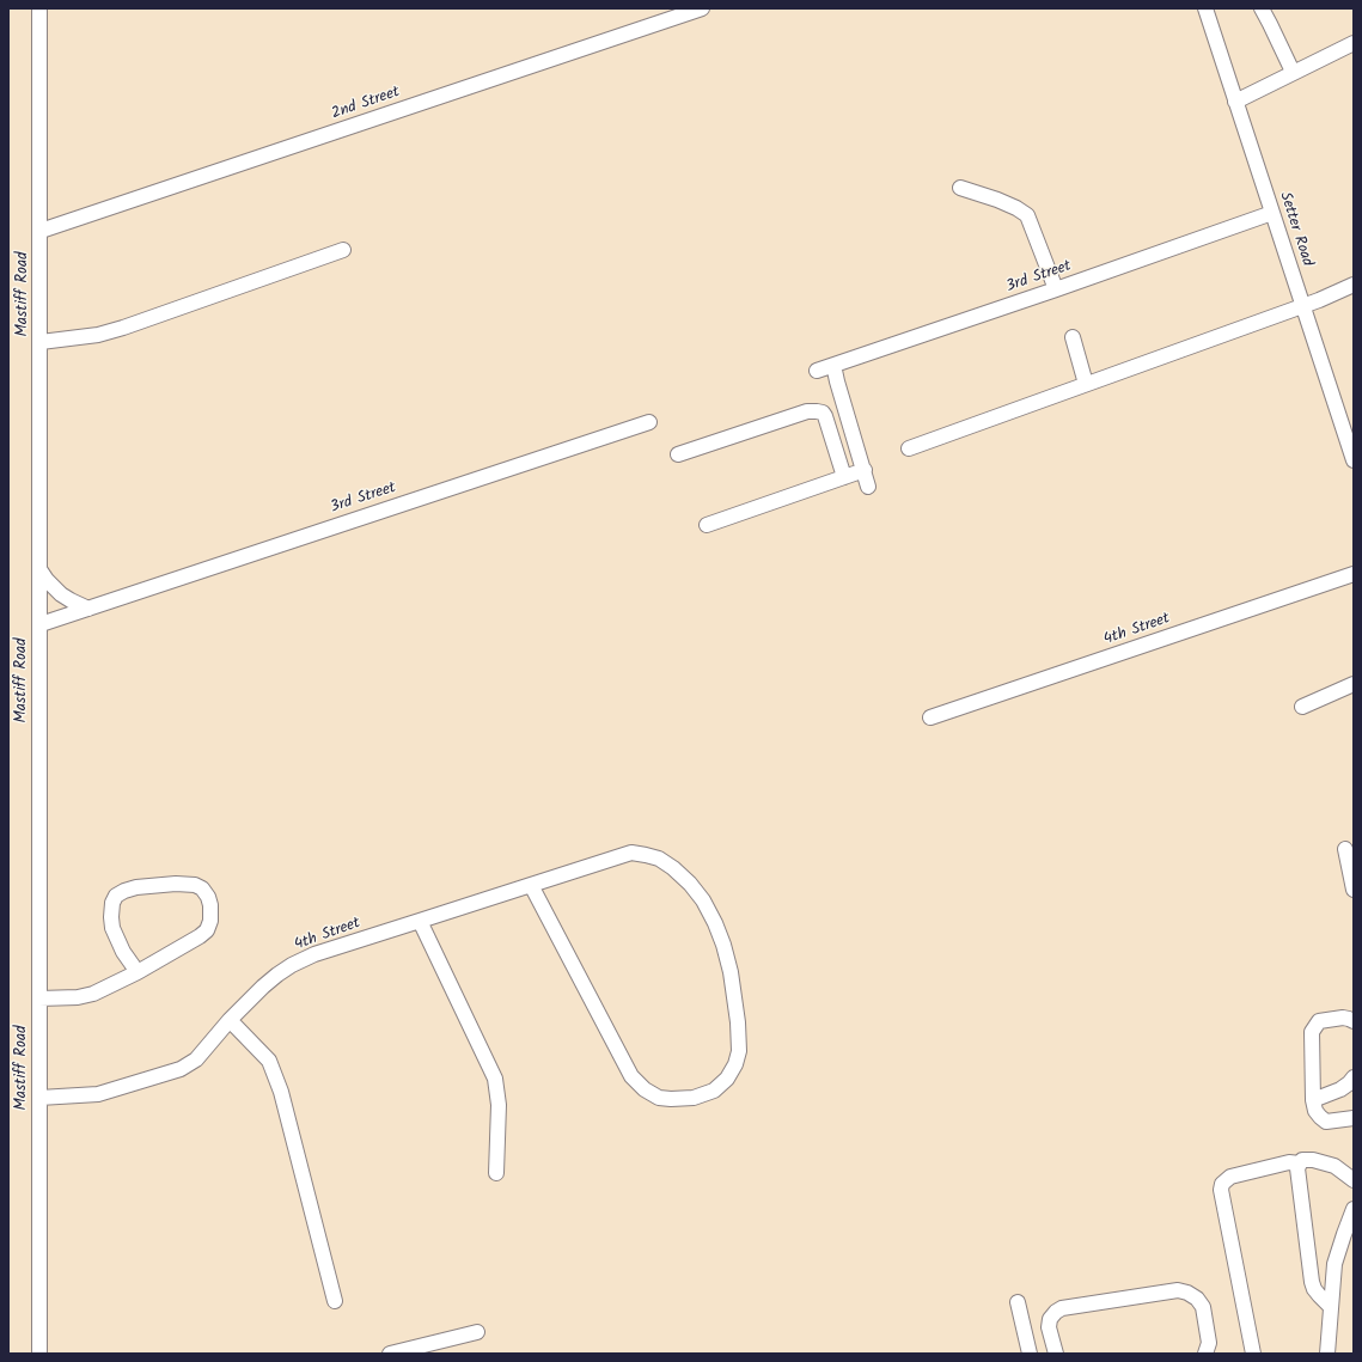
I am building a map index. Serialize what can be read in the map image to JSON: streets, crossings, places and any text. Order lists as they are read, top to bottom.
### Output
{
  "streets": {
    "street": [
      "2nd Street",
      "Setter Road",
      "3rd Street",
      "Mastiff Road",
      "4th Street"
    ]
  },
  "crossings": [
    ["2nd Street", "Mastiff Road"],
    ["Setter Road", "3rd Street"],
    ["3rd Street", "Mastiff Road"],
    ["Mastiff Road", "4th Street"]
  ]
}
